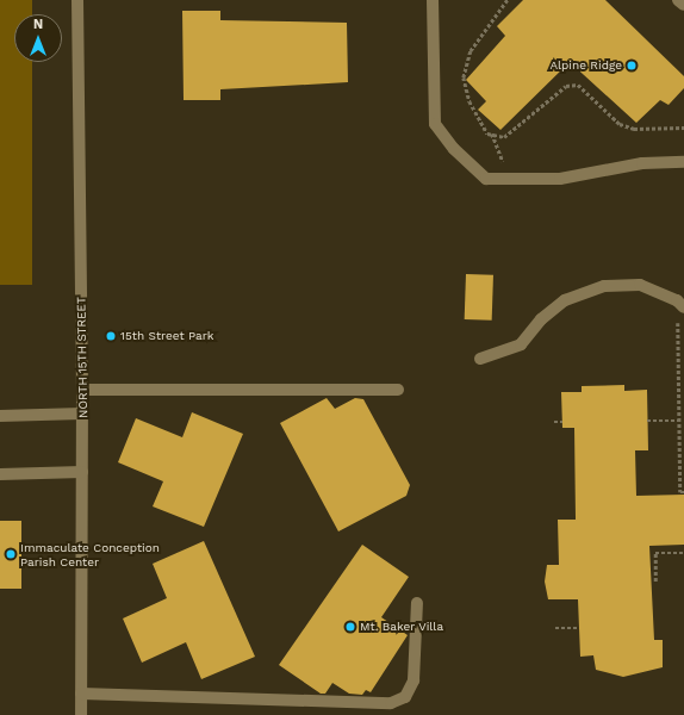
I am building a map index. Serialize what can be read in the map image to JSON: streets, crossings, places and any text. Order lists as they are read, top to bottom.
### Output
{
  "streets": {
    "street": ["NORTH 15TH STREET"]
  },
  "places": [
    "Alpine Ridge",
    "15th Street Park",
    "Immaculate Conception Parish Center",
    "Mt. Baker Villa"
  ],
  "north": "top"
}
